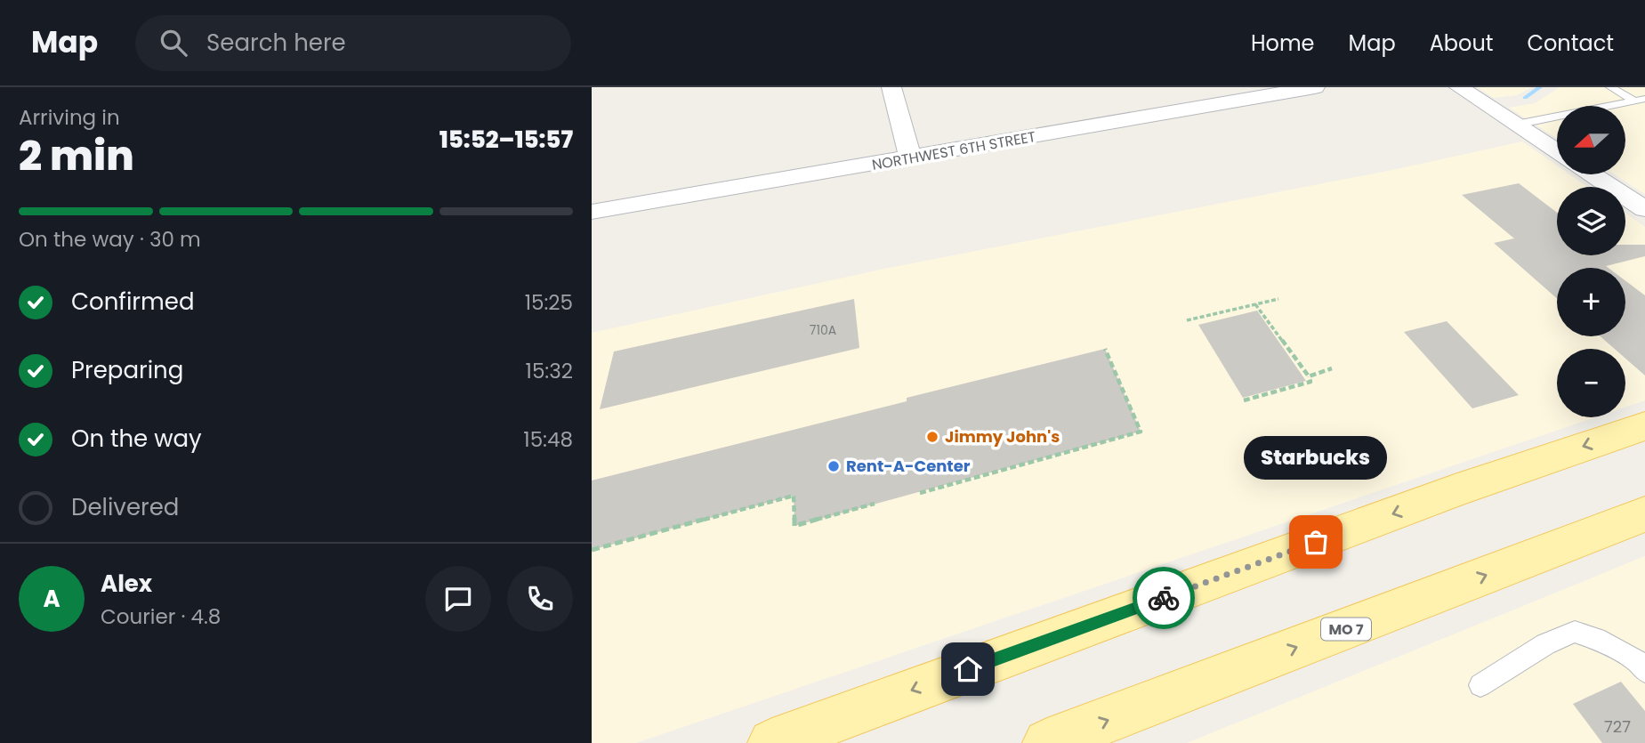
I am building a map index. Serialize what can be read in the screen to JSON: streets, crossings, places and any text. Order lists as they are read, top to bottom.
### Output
{
  "streets": {
    "main road": ["MO 7"],
    "street": ["NORTHWEST 6TH STREET"]
  },
  "places": ["Jimmy John's", "Rent-A-Center", "Starbucks"],
  "house_numbers": ["710A", "727"],
  "north": "left",
  "page": {
    "header": "Map",
    "search": "Search here",
    "nav": [
      "Home",
      "Map",
      "About",
      "Contact"
    ],
    "heading": ["2 min", "Arriving in", "15:52–15:57"],
    "panel": ["Alex", "Courier · 4.8"],
    "map_buttons": ["+", "−"],
    "bar": "On the way · 30 m",
    "list": [
      ["Confirmed", "15:25"],
      ["Preparing", "15:32"],
      ["On the way", "15:48"],
      "Delivered"
    ],
    "bubble": "Starbucks",
    "round": "A"
  }
}
